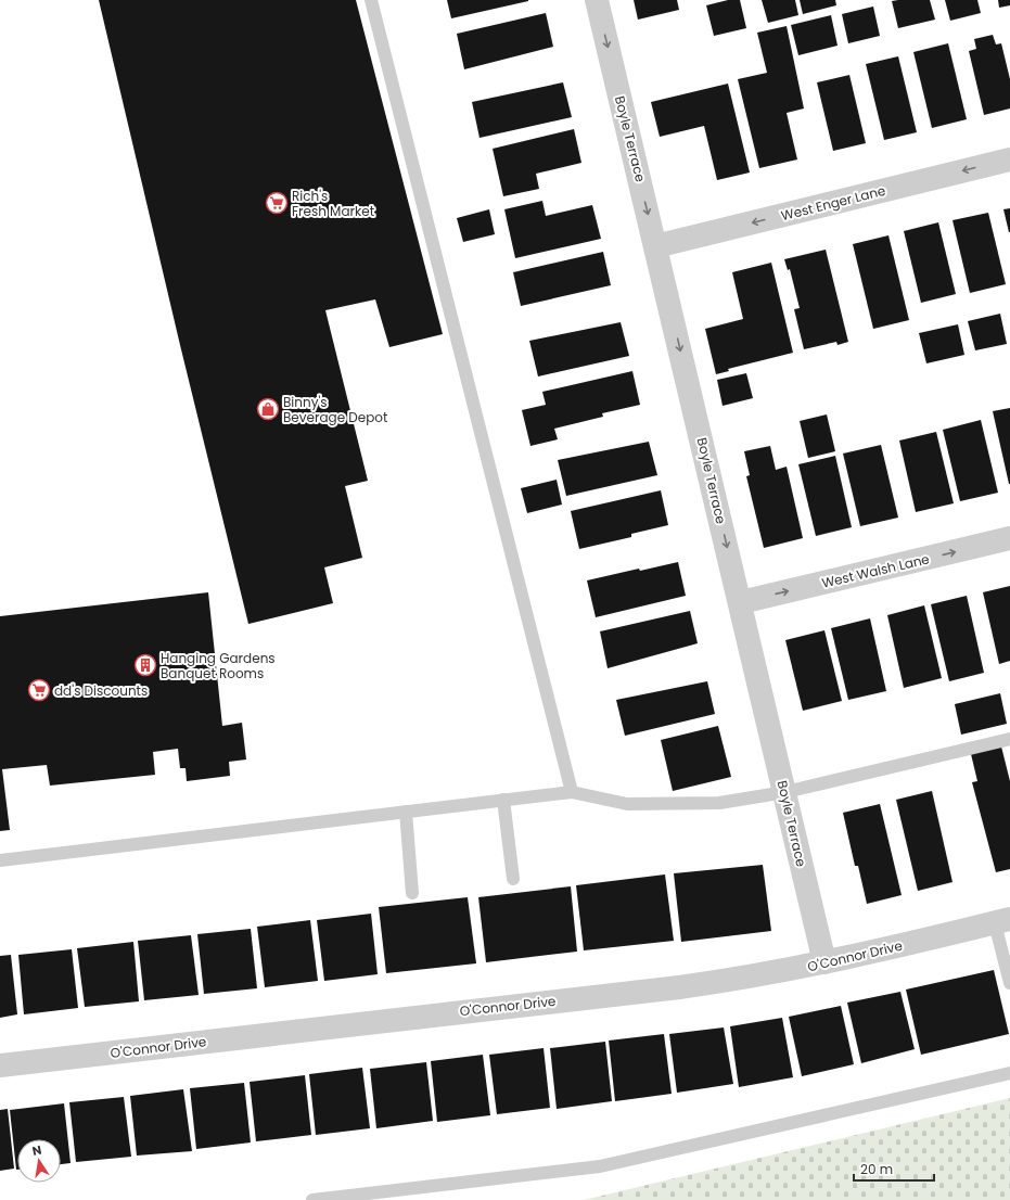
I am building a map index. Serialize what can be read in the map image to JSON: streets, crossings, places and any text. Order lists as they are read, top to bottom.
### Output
{
  "streets": {
    "street": [
      "Boyle Terrace",
      "West Enger Lane",
      "West Walsh Lane",
      "O'Connor Drive"
    ]
  },
  "crossings": [
    ["Boyle Terrace", "West Enger Lane"],
    ["Boyle Terrace", "West Walsh Lane"],
    ["Boyle Terrace", "O'Connor Drive"]
  ],
  "one_way": ["Boyle Terrace", "West Enger Lane", "West Walsh Lane"],
  "places": {
    "supermarket": ["Rich's Fresh Market", "dd's Discounts"],
    "shop": ["Binny's Beverage Depot"],
    "building": ["Hanging Gardens Banquet Rooms"]
  },
  "scale_bar": "20 m",
  "north": "top"
}
